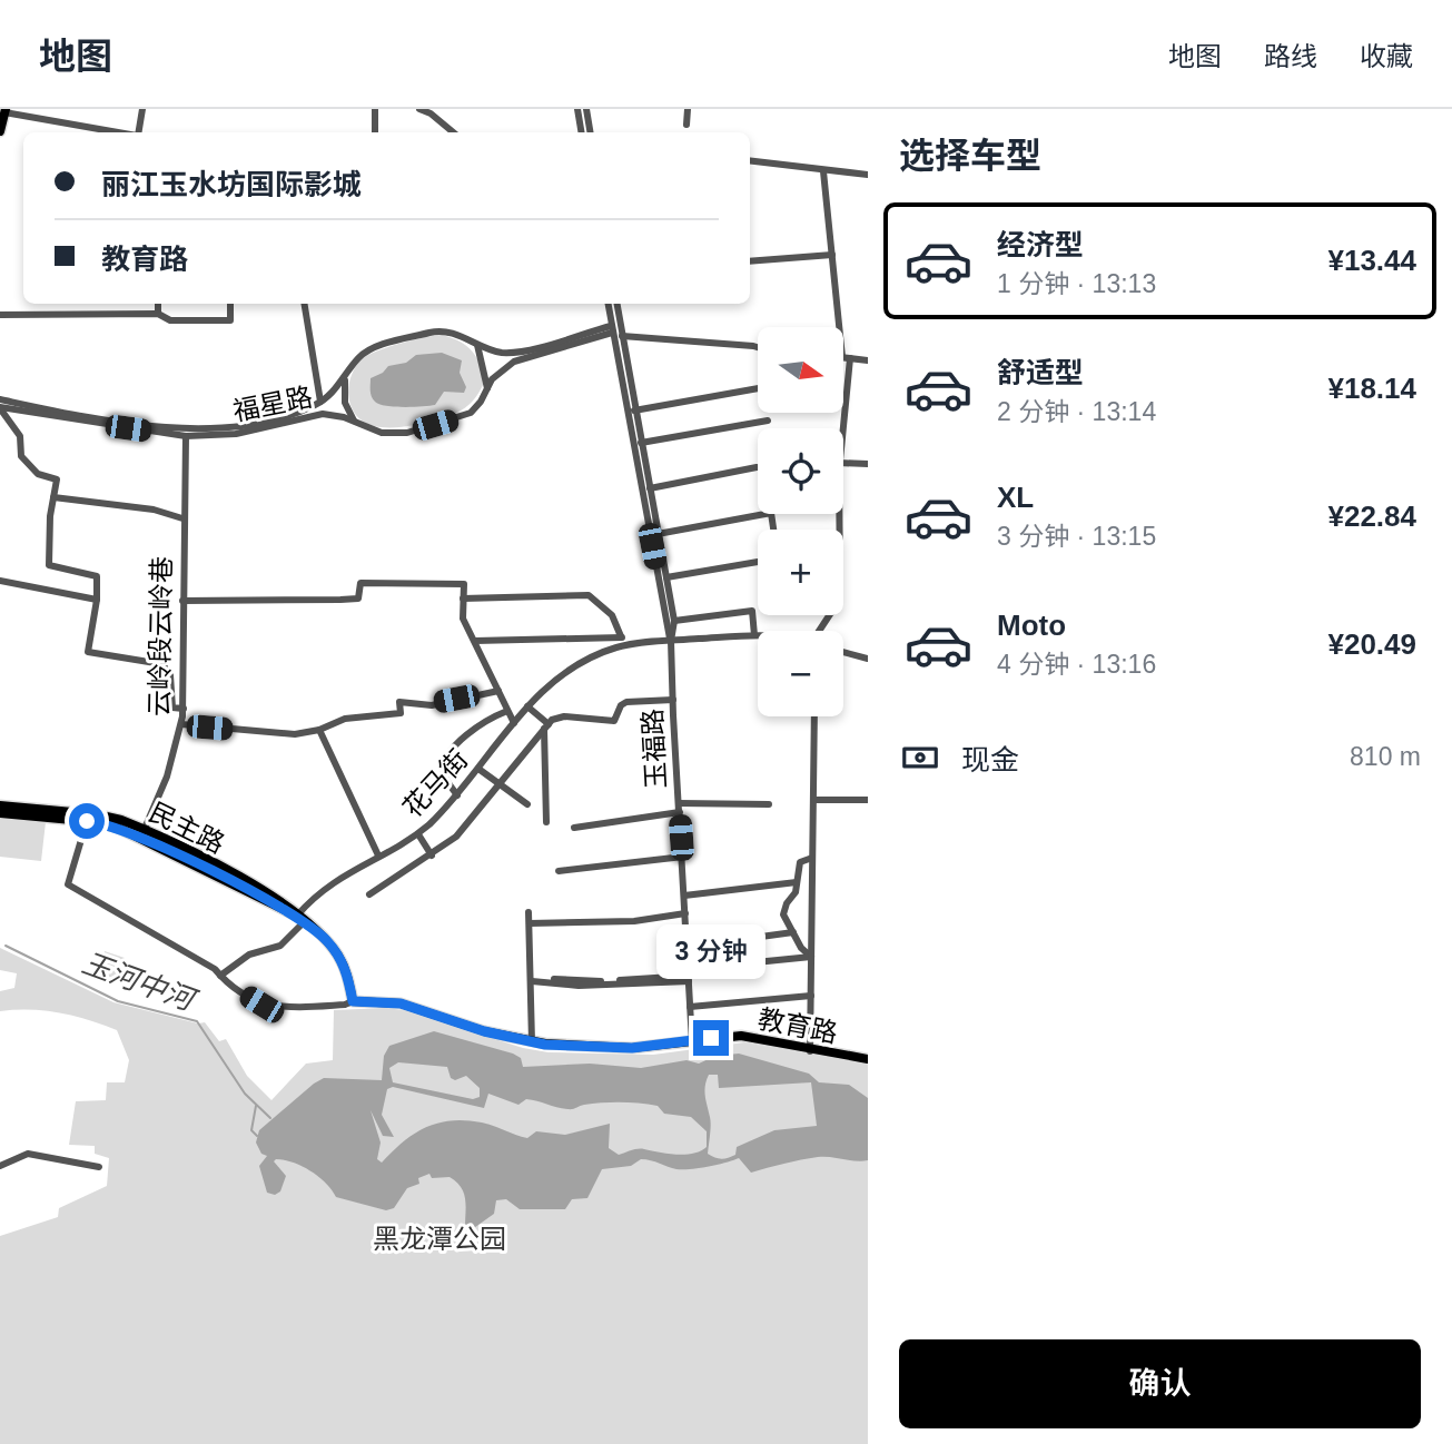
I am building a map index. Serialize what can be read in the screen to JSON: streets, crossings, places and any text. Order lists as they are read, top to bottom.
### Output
{
  "streets": {
    "main road": ["民主路", "教育路"],
    "street": [
      "福星路",
      "云岭段云岭巷",
      "玉福路",
      "花马街"
    ]
  },
  "crossings": [
    ["福星路", "云岭段云岭巷"],
    ["福星路", "玉福路"],
    ["云岭段云岭巷", "民主路"],
    ["玉福路", "花马街"],
    ["玉福路", "教育路"],
    ["花马街", "民主路"],
    ["民主路", "教育路"]
  ],
  "water": ["玉河中河"],
  "parks": ["黑龙潭公园"],
  "north": "right",
  "page": {
    "header": "地图",
    "nav": ["地图", "路线", "收藏"],
    "heading": "选择车型",
    "banner": ["丽江玉水坊国际影城", "教育路"],
    "list": [
      {
        "name": "经济型",
        "note": "1 分钟 · 13:13",
        "value": "¥13.44"
      },
      {
        "name": "舒适型",
        "note": "2 分钟 · 13:14",
        "value": "¥18.14"
      },
      {
        "name": "XL",
        "note": "3 分钟 · 13:15",
        "value": "¥22.84"
      },
      {
        "name": "Moto",
        "note": "4 分钟 · 13:16",
        "value": "¥20.49"
      }
    ],
    "map_buttons": ["+", "−"],
    "pay": ["现金", "810 m"],
    "bubble": "3 分钟",
    "buttons": "确认"
  }
}
